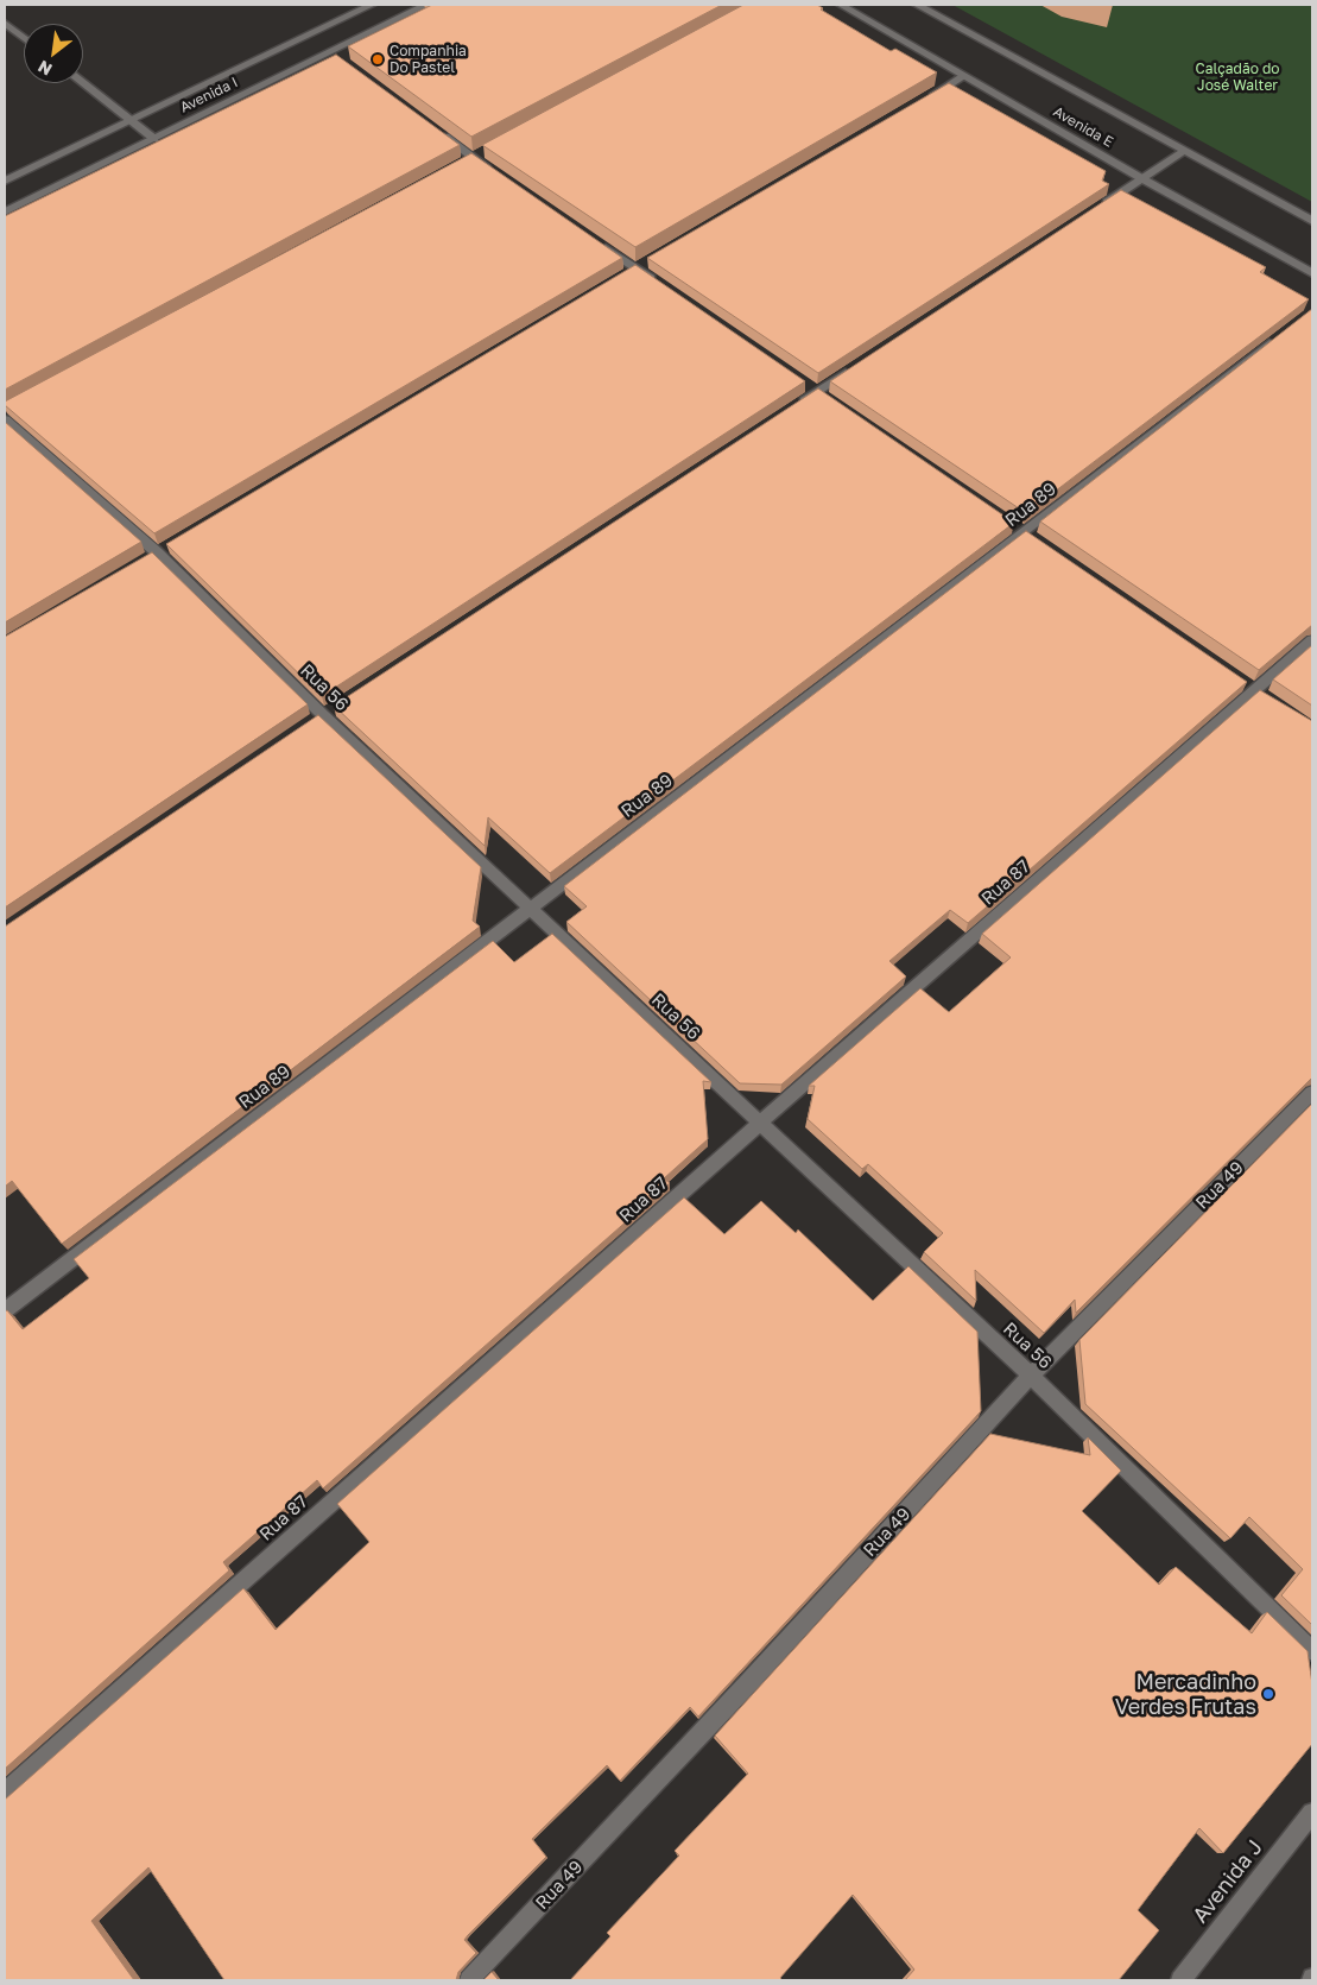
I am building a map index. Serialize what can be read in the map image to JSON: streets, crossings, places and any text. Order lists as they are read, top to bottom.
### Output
{
  "streets": {
    "street": [
      "Avenida I",
      "Avenida E",
      "Rua 89",
      "Rua 56",
      "Rua 87",
      "Rua 49",
      "Avenida J"
    ]
  },
  "crossings": [
    ["Rua 89", "Rua 56"],
    ["Rua 56", "Rua 87"],
    ["Rua 56", "Rua 49"]
  ],
  "parks": ["Calçadão do José Walter"],
  "places": ["Companhia Do Pastel", "Mercadinho Verdes Frutas"],
  "north": "bottom left"
}
